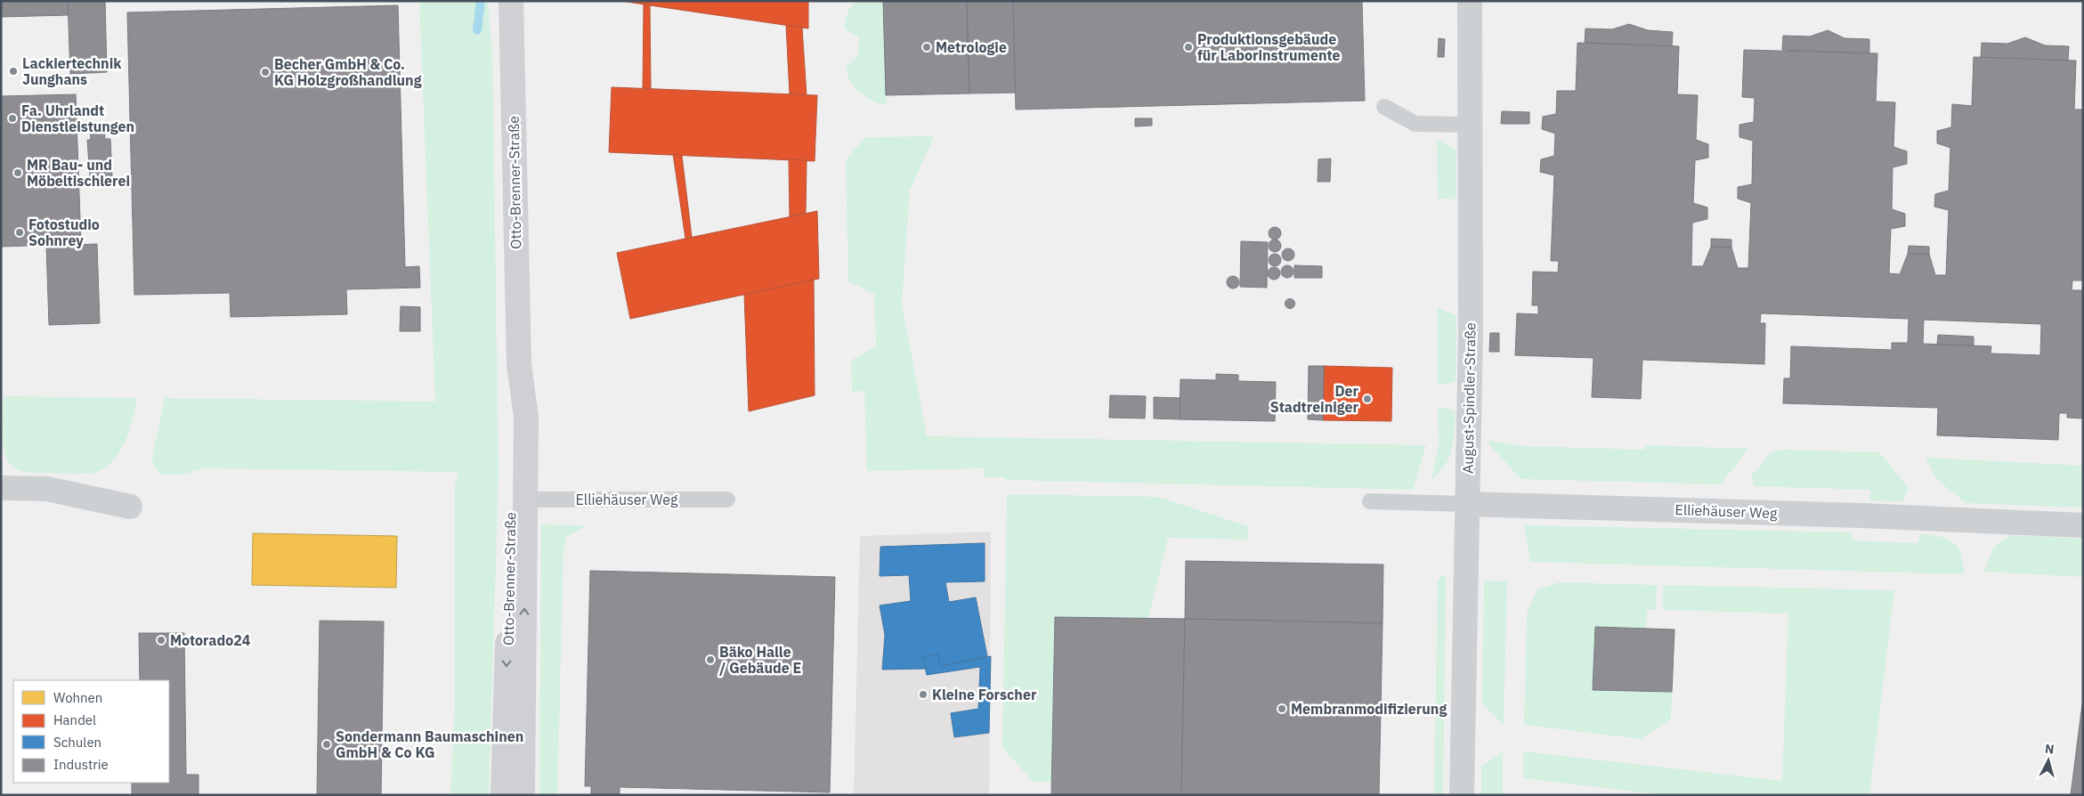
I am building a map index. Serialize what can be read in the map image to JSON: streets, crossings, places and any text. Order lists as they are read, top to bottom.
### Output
{
  "streets": {
    "main road": ["Otto-Brenner-Straße"],
    "street": ["August-Spindler-Straße", "Elliehäuser Weg"]
  },
  "crossings": [
    ["Otto-Brenner-Straße", "Elliehäuser Weg"],
    ["August-Spindler-Straße", "Elliehäuser Weg"]
  ],
  "places": [
    "Metrologie",
    "Produktionsgebäude für Laborinstrumente",
    "Lackiertechnik Junghans",
    "Becher GmbH & Co. KG Holzgroßhandlung",
    "Fa. Uhrlandt Dienstleistungen",
    "MR Bau- und Möbeltischlerei",
    "Fotostudio Sohnrey",
    "Der Stadtreiniger",
    "Motorado24",
    "Bäko Halle / Gebäude E",
    "Kleine Forscher",
    "Membranmodifizierung",
    "Sondermann Baumaschinen GmbH & Co KG"
  ],
  "legend": [
    "Wohnen",
    "Handel",
    "Schulen",
    "Industrie"
  ],
  "north": "top"
}
